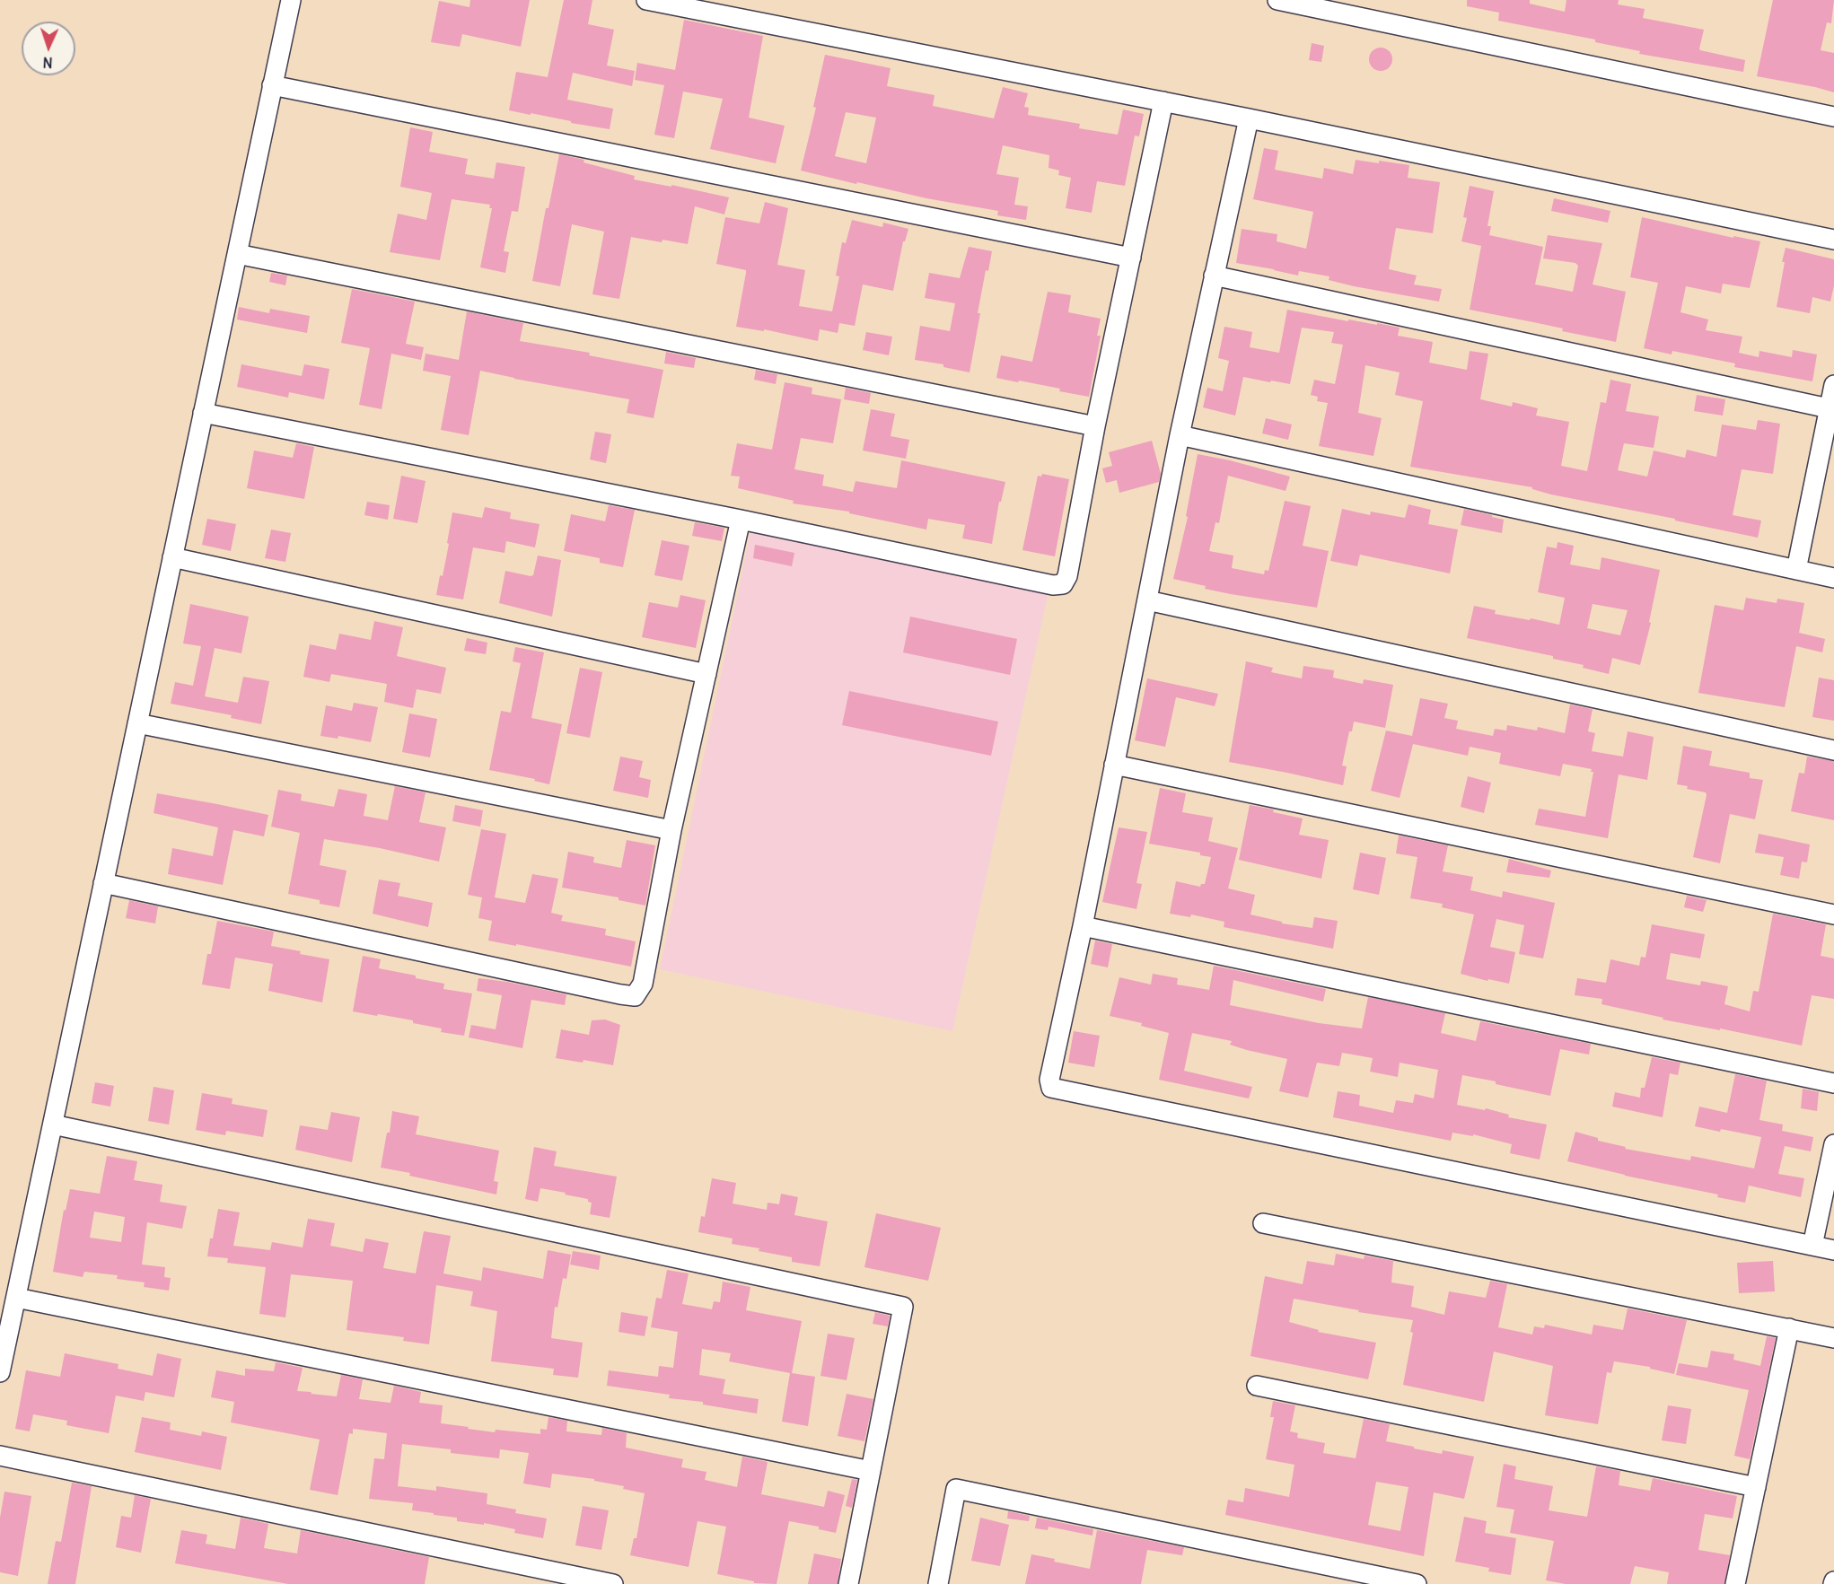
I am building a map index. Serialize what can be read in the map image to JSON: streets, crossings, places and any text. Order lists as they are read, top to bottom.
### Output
{
  "north": "bottom"
}
